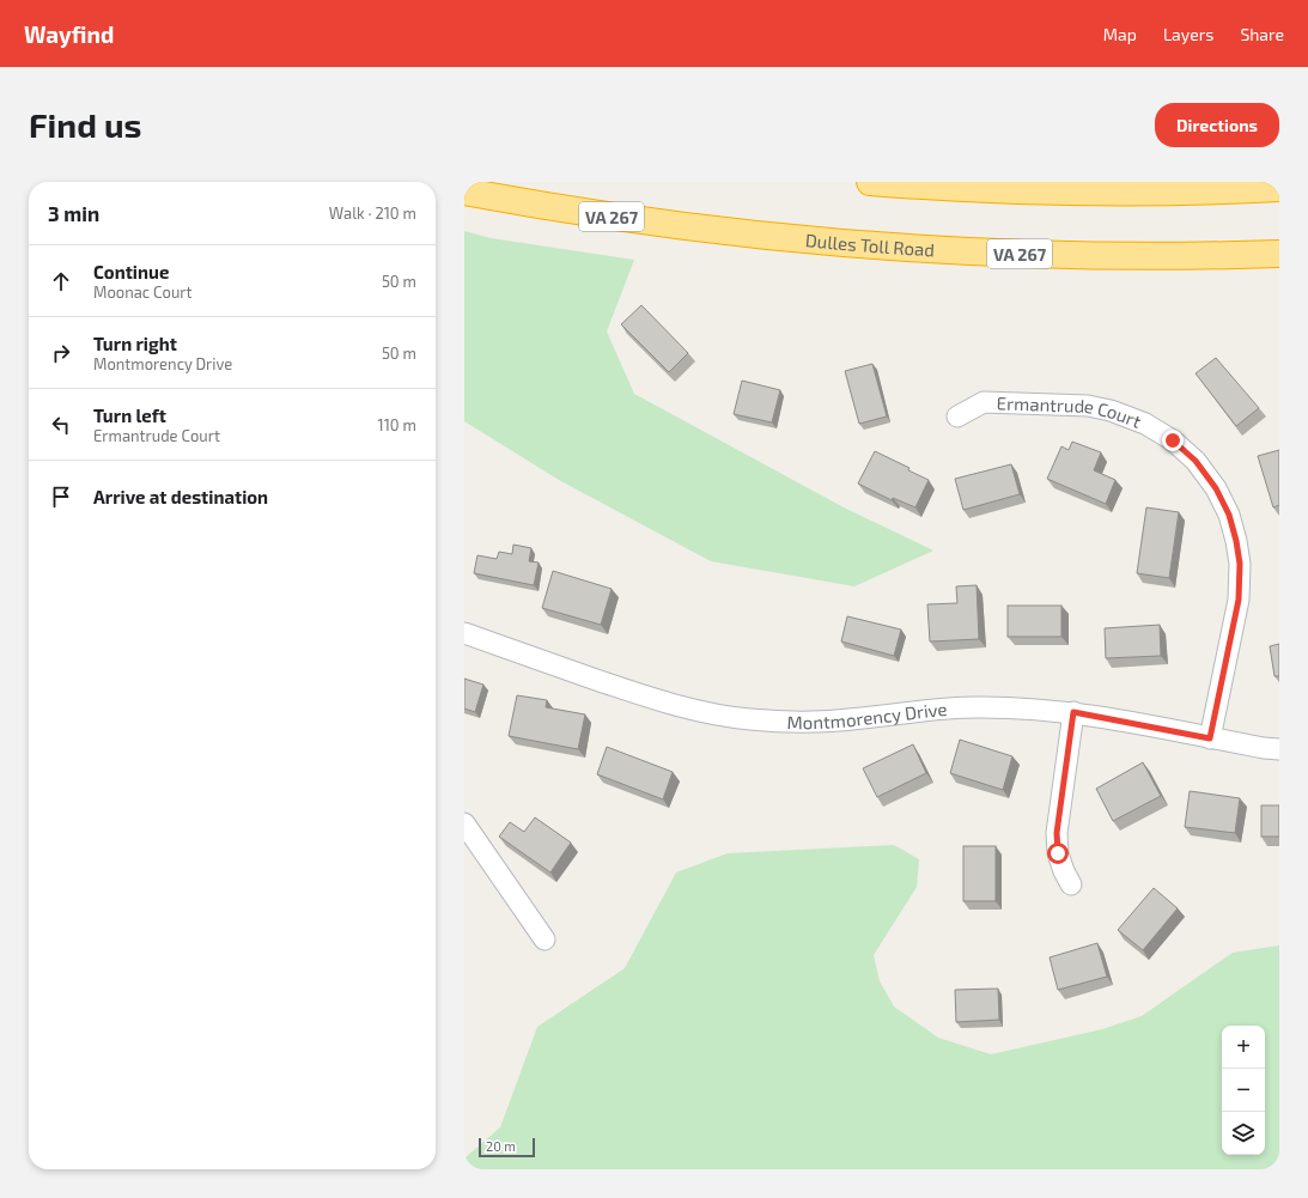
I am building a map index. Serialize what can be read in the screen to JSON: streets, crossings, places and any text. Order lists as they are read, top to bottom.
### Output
{
  "streets": {
    "highway": ["VA 267", "Dulles Toll Road"],
    "street": ["Ermantrude Court", "Montmorency Drive"]
  },
  "crossings": [
    ["Ermantrude Court", "Montmorency Drive"]
  ],
  "scale_bar": "20 m",
  "page": {
    "header": "Wayfind",
    "nav": ["Map", "Layers", "Share"],
    "buttons": "Directions",
    "title": "Find us",
    "heading": ["3 min", "Walk · 210 m"],
    "list": [
      ["Continue", "Moonac Court", "50 m"],
      ["Turn right", "Montmorency Drive", "50 m"],
      ["Turn left", "Ermantrude Court", "110 m"],
      "Arrive at destination"
    ],
    "map_buttons": ["+", "−"],
    "scale": "20 m"
  }
}
